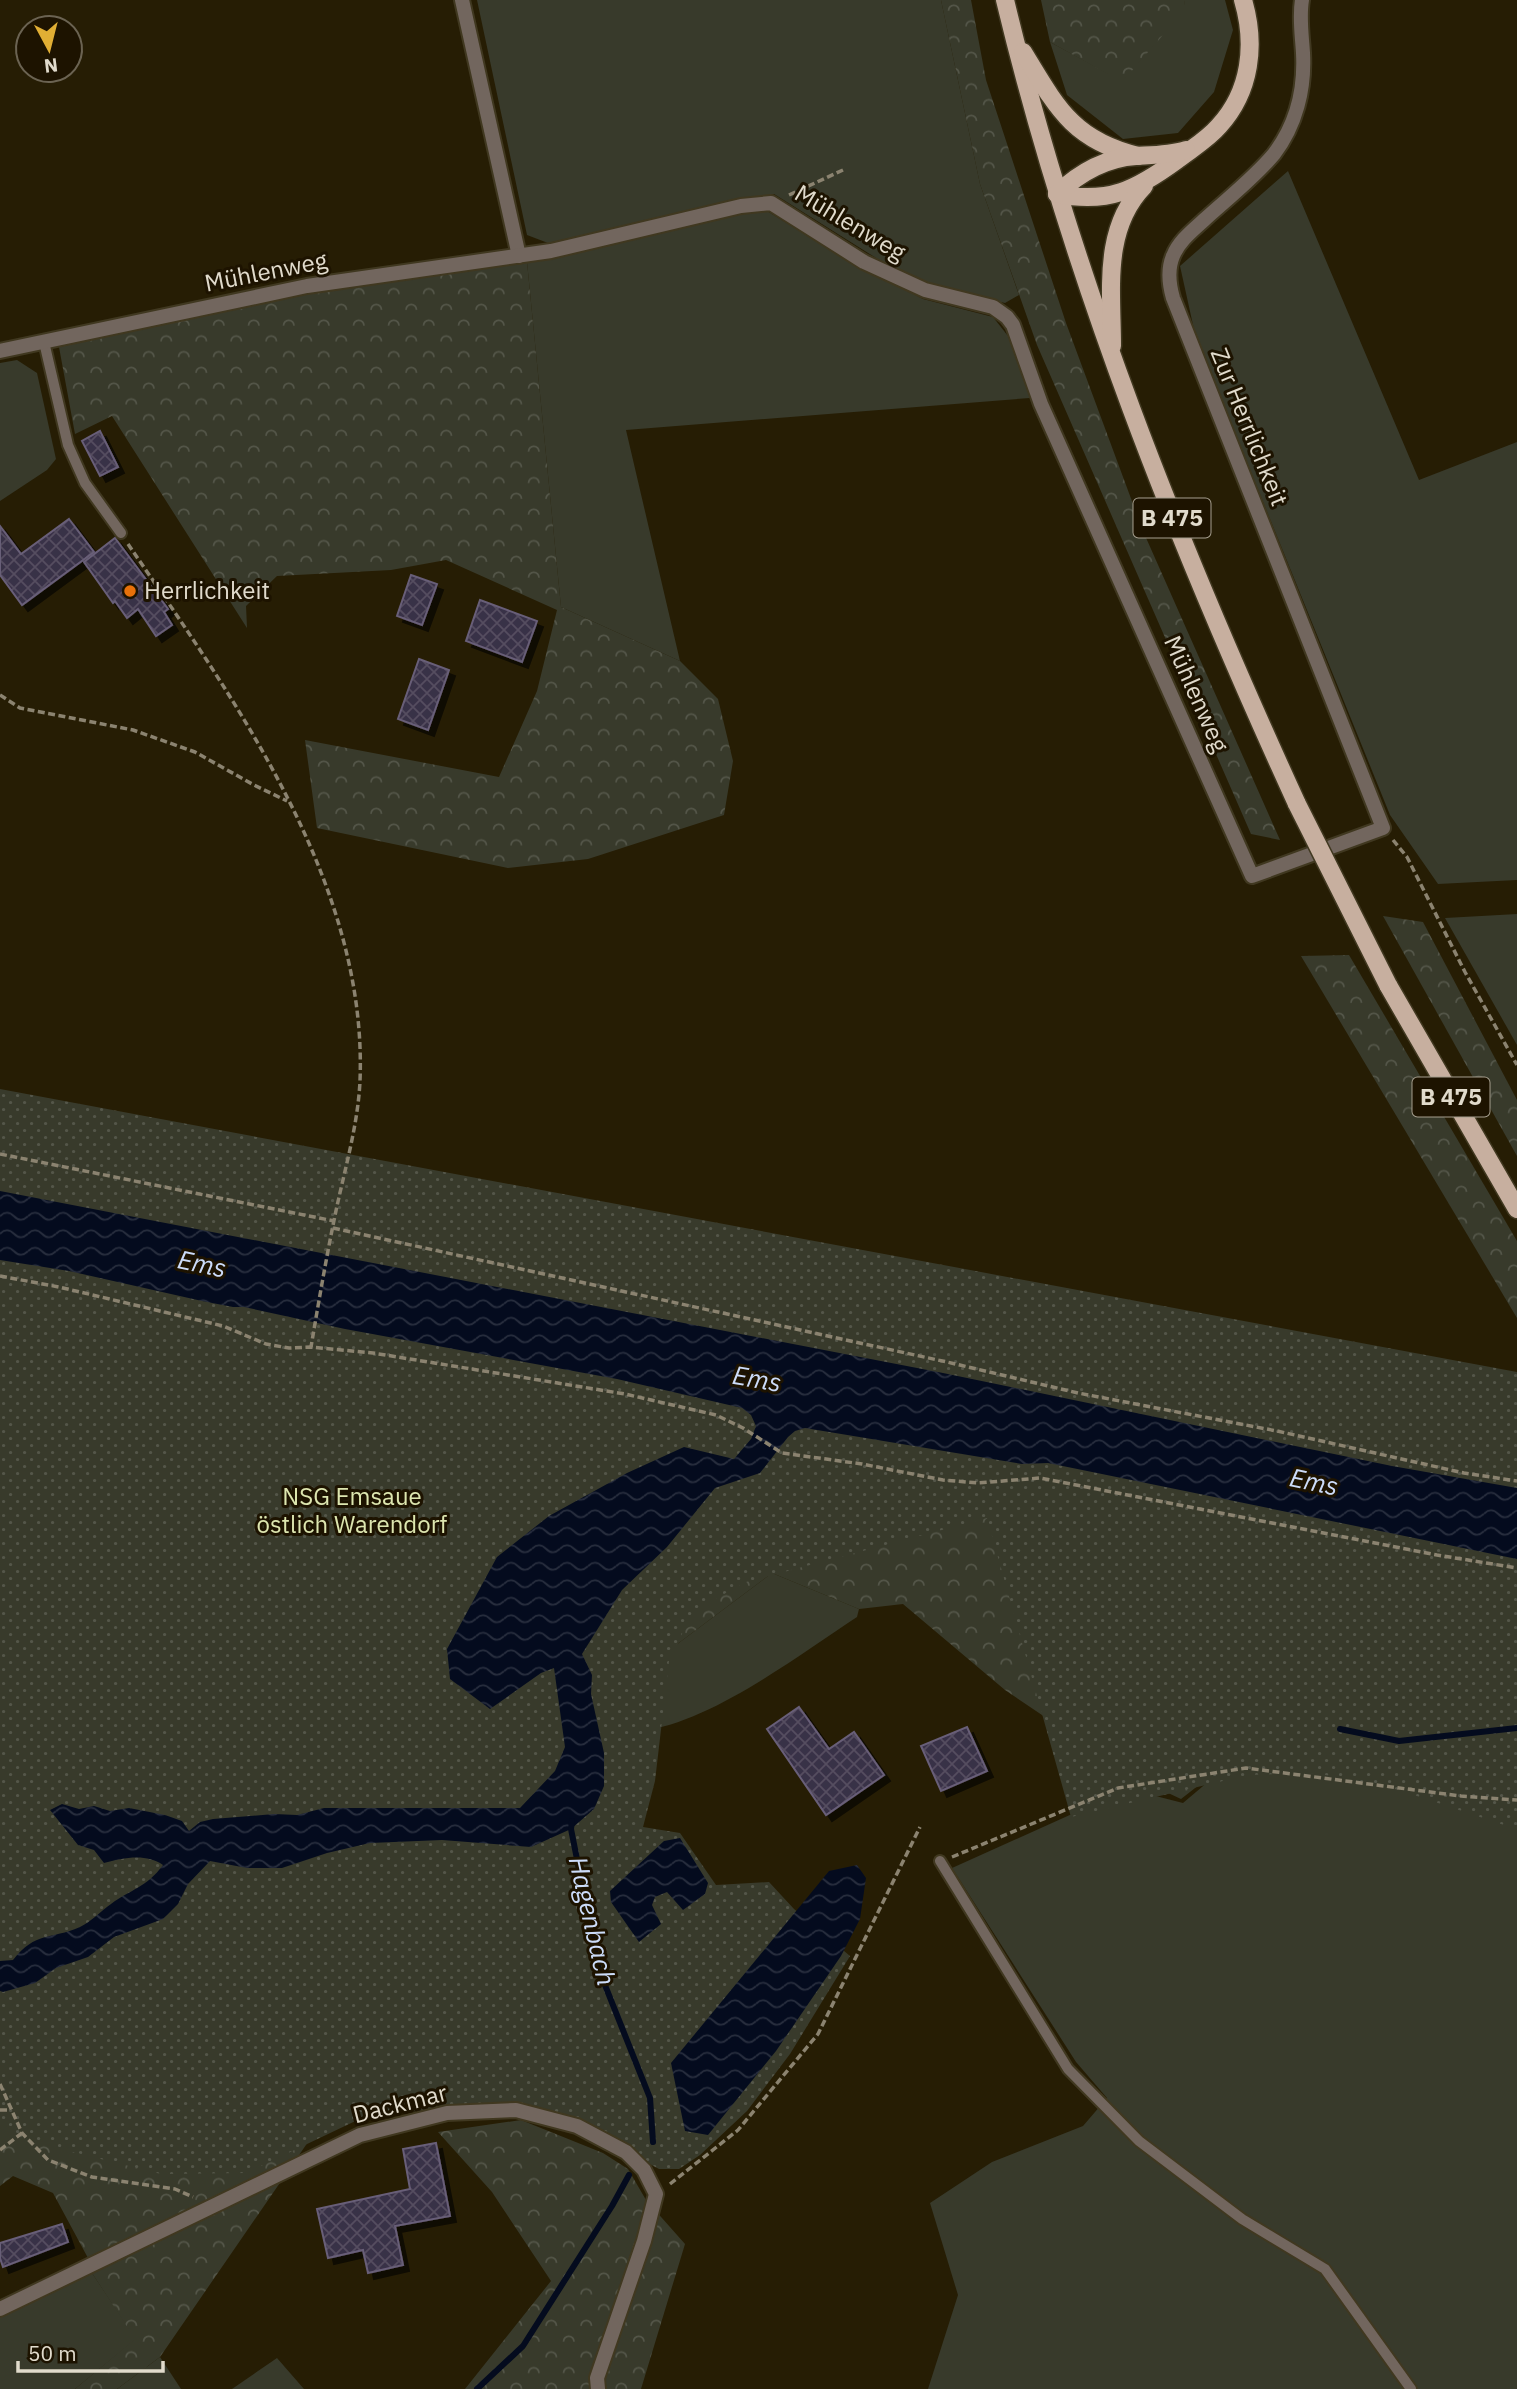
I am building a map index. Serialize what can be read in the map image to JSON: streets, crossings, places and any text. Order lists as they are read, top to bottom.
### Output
{
  "streets": {
    "main road": ["B 475"],
    "street": ["Mühlenweg", "Zur Herrlichkeit", "Dackmar"]
  },
  "crossings": [
    ["Mühlenweg", "Zur Herrlichkeit"]
  ],
  "water": ["Ems", "Hagenbach"],
  "parks": ["NSG Emsaue östlich Warendorf"],
  "places": ["Herrlichkeit"],
  "scale_bar": "50 m",
  "north": "bottom"
}
